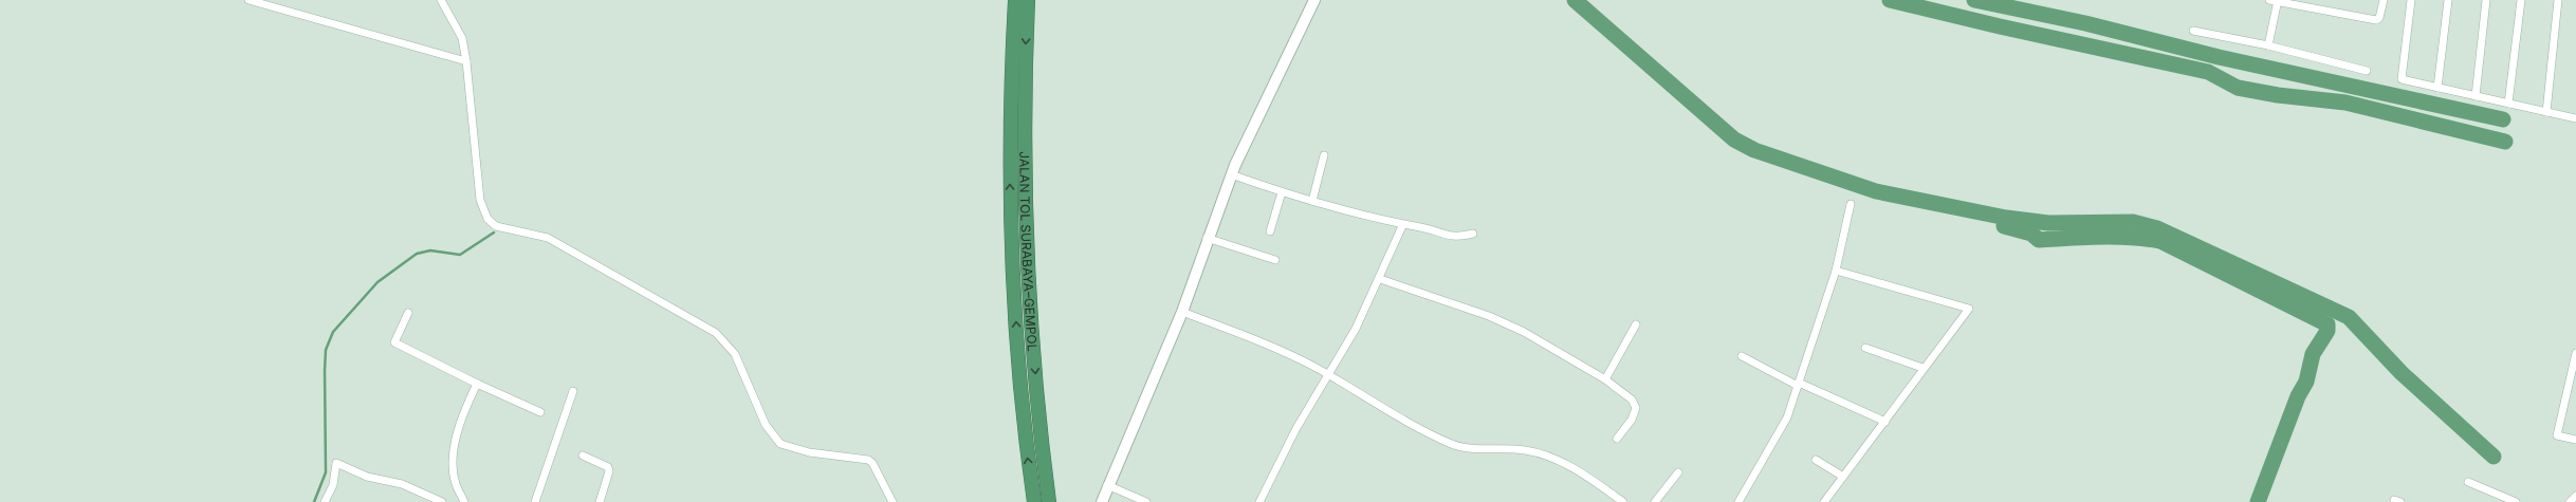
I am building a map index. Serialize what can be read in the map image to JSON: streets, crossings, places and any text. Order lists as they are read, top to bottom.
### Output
{
  "streets": {
    "highway": ["JALAN TOL SURABAYA–GEMPOL"]
  }
}
